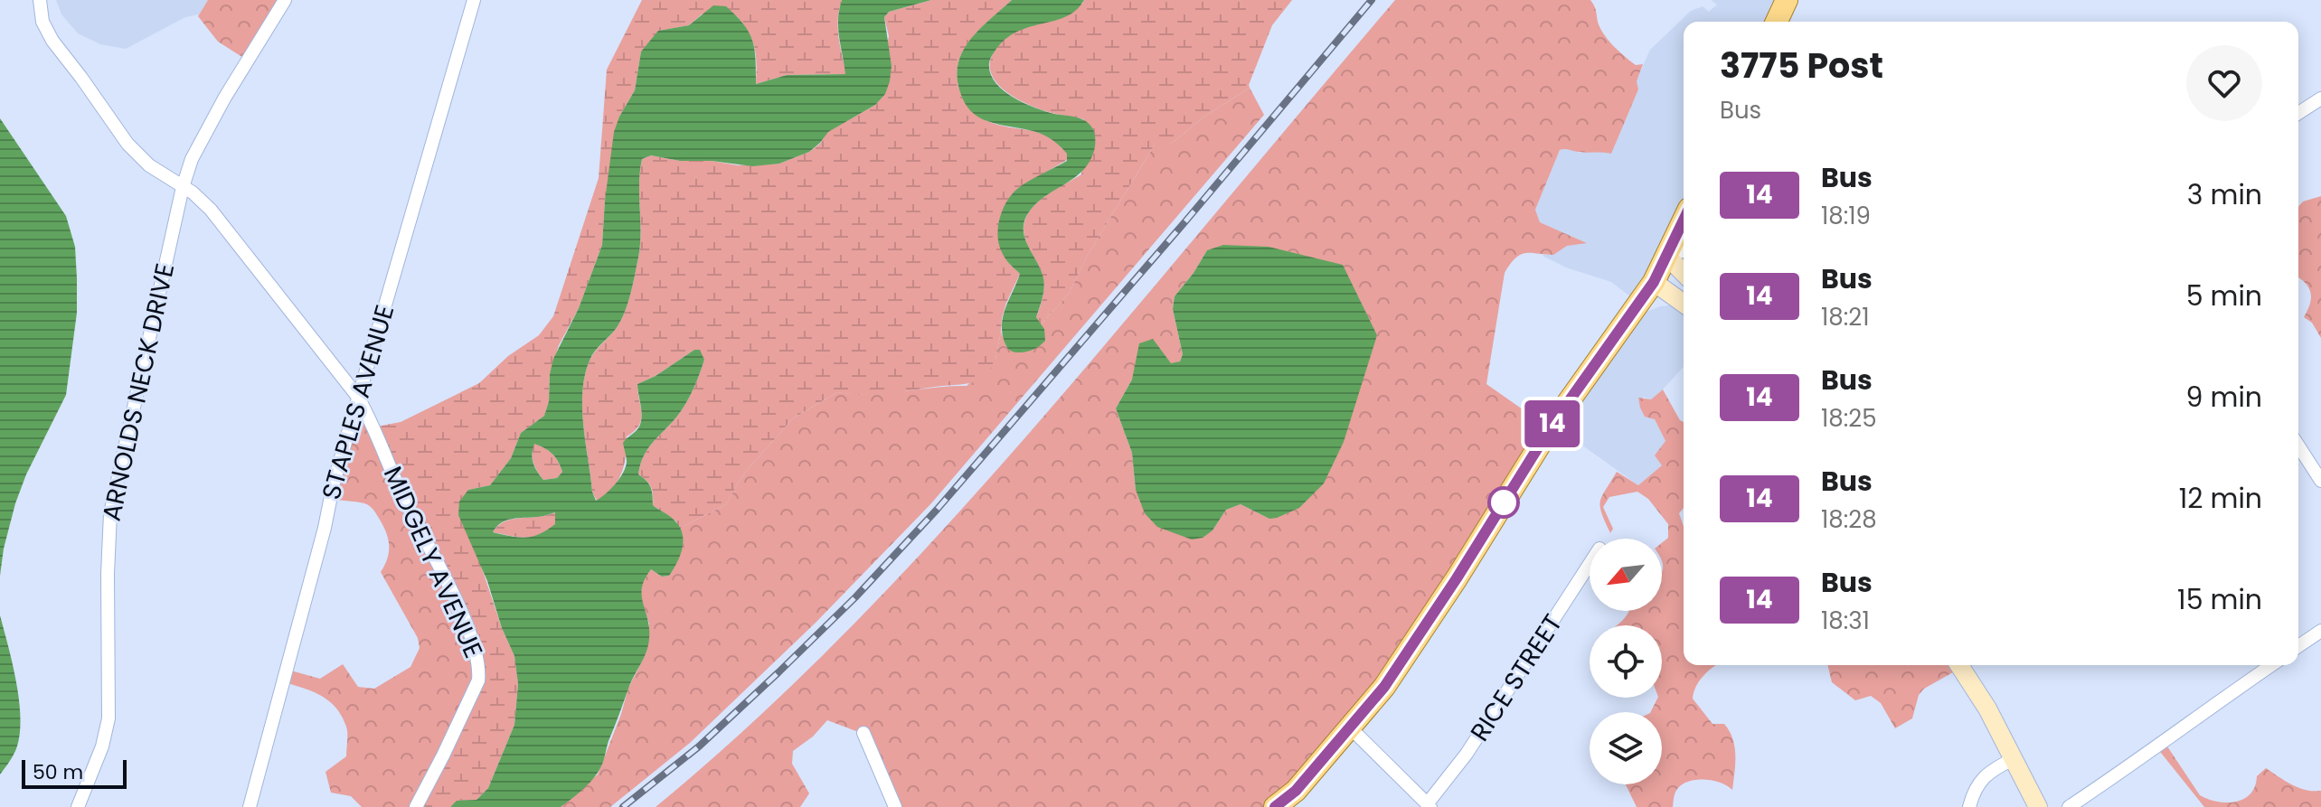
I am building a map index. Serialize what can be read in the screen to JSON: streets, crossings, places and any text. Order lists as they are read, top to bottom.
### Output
{
  "streets": {
    "street": [
      "ARNOLDS NECK DRIVE",
      "STAPLES AVENUE",
      "MIDGELY AVENUE",
      "RICE STREET"
    ]
  },
  "crossings": [
    ["ARNOLDS NECK DRIVE", "MIDGELY AVENUE"],
    ["STAPLES AVENUE", "MIDGELY AVENUE"]
  ],
  "lines": ["bus line 14"],
  "scale_bar": "50 m",
  "north": "bottom left",
  "page": {
    "on_map": "14",
    "heading": ["3775 Post", "Bus"],
    "list": [
      {
        "mark": "14",
        "name": "Bus",
        "note": "18:19",
        "value": "3 min"
      },
      {
        "mark": "14",
        "name": "Bus",
        "note": "18:21",
        "value": "5 min"
      },
      {
        "mark": "14",
        "name": "Bus",
        "note": "18:25",
        "value": "9 min"
      },
      {
        "mark": "14",
        "name": "Bus",
        "note": "18:28",
        "value": "12 min"
      },
      {
        "mark": "14",
        "name": "Bus",
        "note": "18:31",
        "value": "15 min"
      }
    ],
    "scale": "50 m"
  }
}
